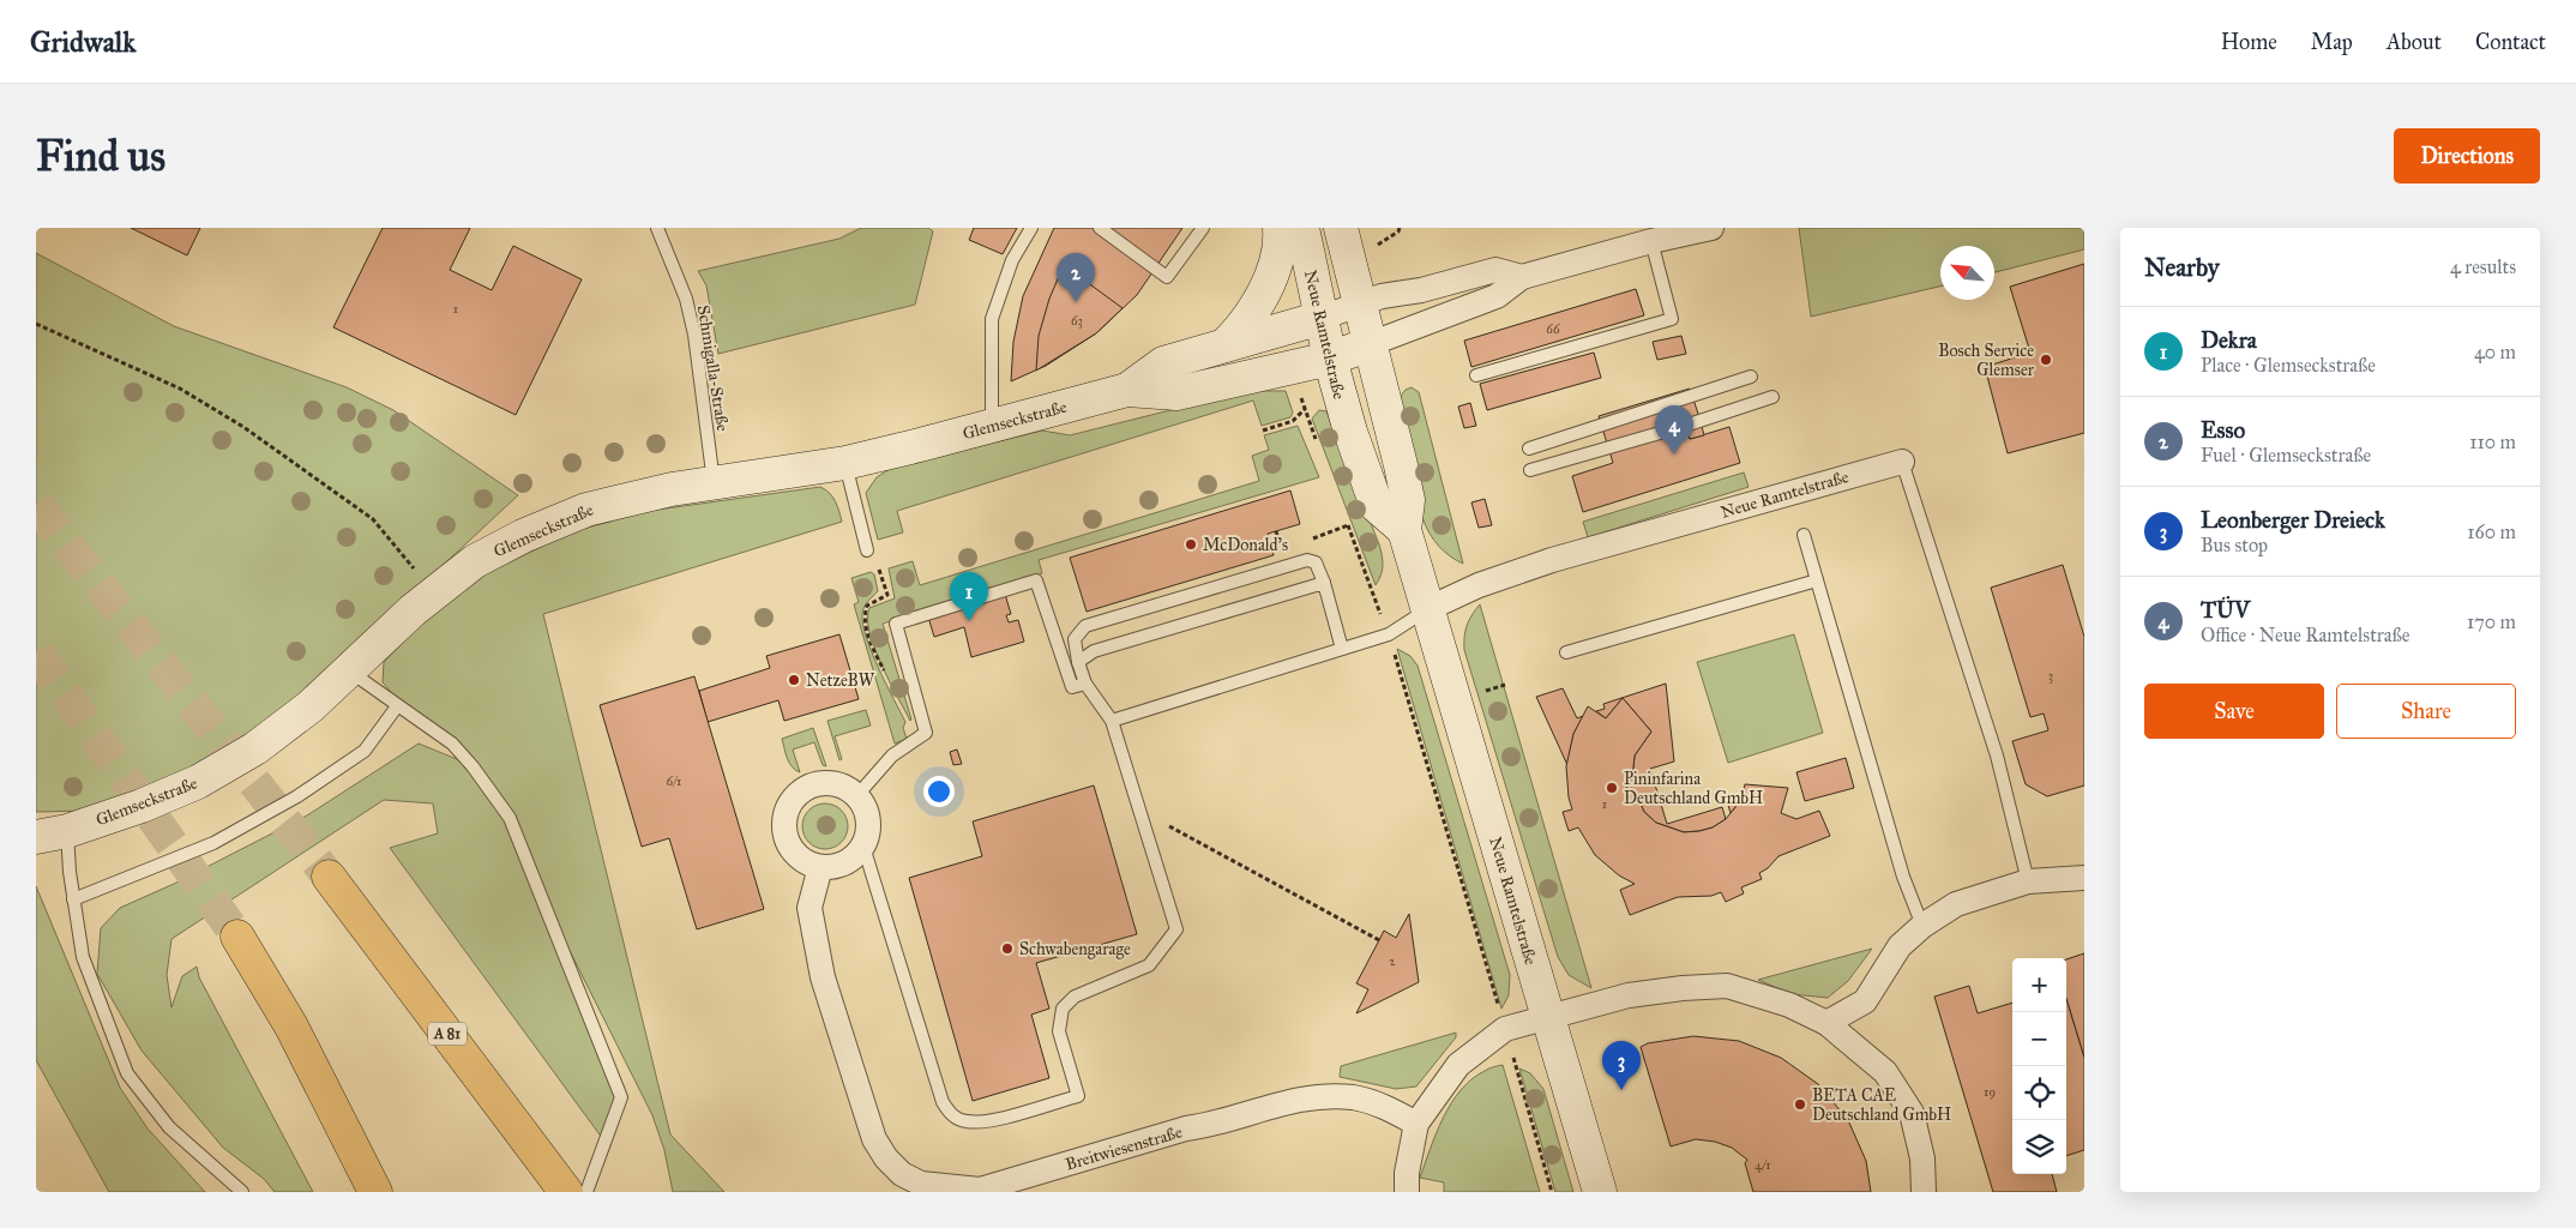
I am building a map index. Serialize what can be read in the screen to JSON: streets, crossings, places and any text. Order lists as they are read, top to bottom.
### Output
{
  "streets": {
    "highway": ["A 81"],
    "street": ["Neue Ramtelstraße", "Glemseckstraße", "Breitwiesenstraße"],
    "lane": ["Schmigalla-Straße"]
  },
  "crossings": [
    ["Neue Ramtelstraße", "Glemseckstraße"],
    ["Schmigalla-Straße", "Glemseckstraße"]
  ],
  "places": [
    "Bosch Service Glemser",
    "McDonald's",
    "NetzeBW",
    "Pininfarina Deutschland GmbH",
    "Schwabengarage",
    "BETA CAE Deutschland GmbH"
  ],
  "house_numbers": [
    "1",
    "63",
    "66",
    "3",
    "6/1",
    "1",
    "2",
    "19",
    "4/1"
  ],
  "north": "top left",
  "page": {
    "header": "Gridwalk",
    "nav": [
      "Home",
      "Map",
      "About",
      "Contact"
    ],
    "buttons": [
      "Directions",
      ["Save", "Share"]
    ],
    "title": "Find us",
    "heading": ["Nearby", "4 results"],
    "pins": [
      "2",
      "4",
      "1",
      "3"
    ],
    "list": [
      {
        "mark": "1",
        "name": "Dekra",
        "note": "Place · Glemseckstraße",
        "value": "40 m"
      },
      {
        "mark": "2",
        "name": "Esso",
        "note": "Fuel · Glemseckstraße",
        "value": "110 m"
      },
      {
        "mark": "3",
        "name": "Leonberger Dreieck",
        "note": "Bus stop",
        "value": "160 m"
      },
      {
        "mark": "4",
        "name": "TÜV",
        "note": "Office · Neue Ramtelstraße",
        "value": "170 m"
      }
    ],
    "map_buttons": ["+", "−"]
  }
}
